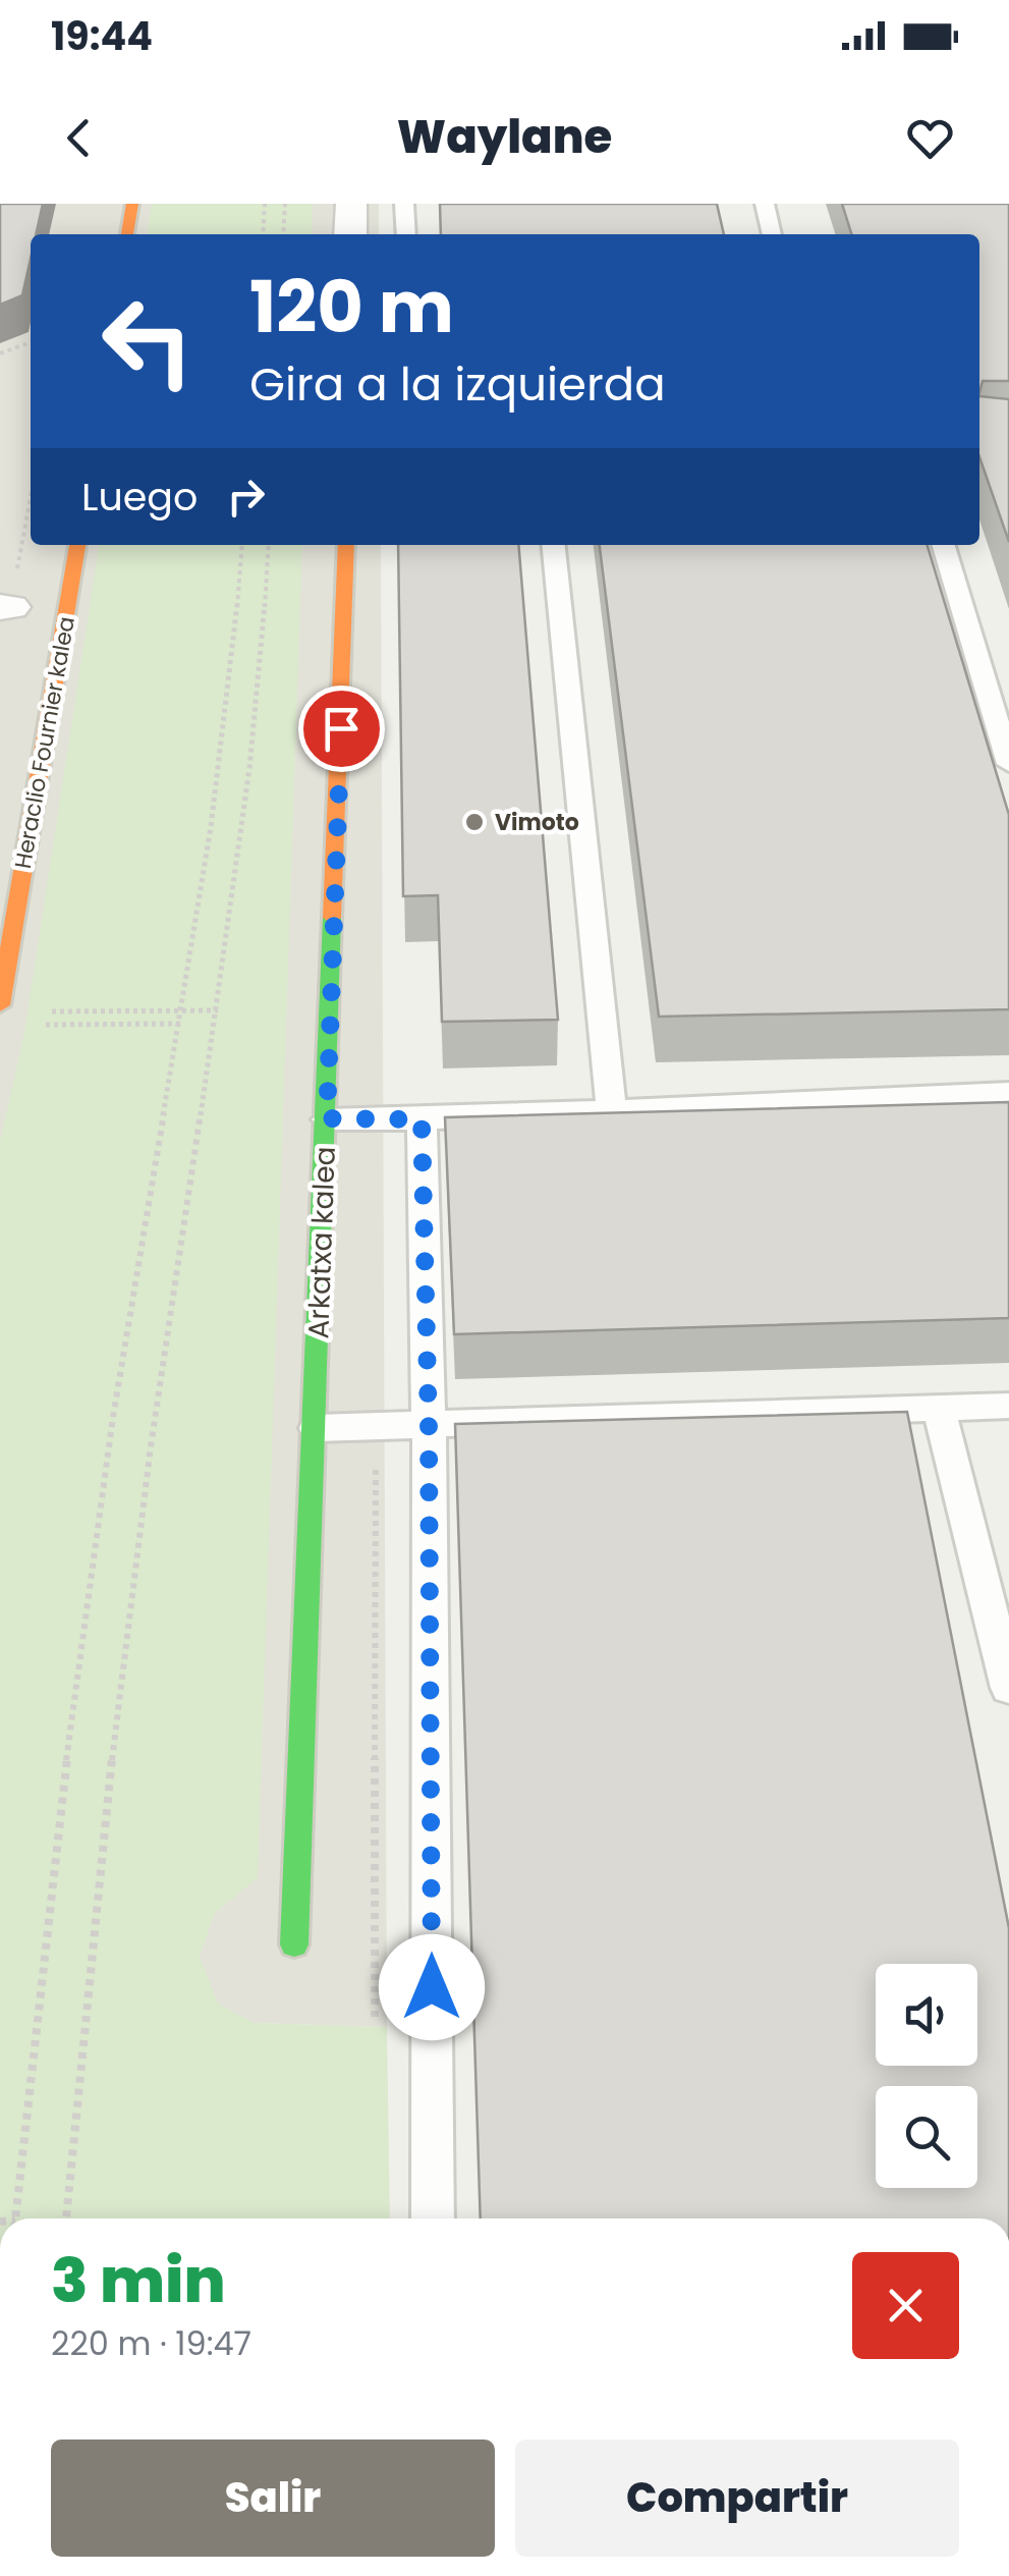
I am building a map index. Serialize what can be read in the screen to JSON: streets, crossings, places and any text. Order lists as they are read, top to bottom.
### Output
{
  "streets": {
    "street": ["Heraclio Fournier kalea", "Arkatxa kalea"]
  },
  "places": ["Vimoto"],
  "page": {
    "status": "19:44",
    "header": "Waylane",
    "turn": ["120 m", "Gira a la izquierda"],
    "then": "Luego",
    "heading": ["3 min", "220 m · 19:47"],
    "buttons": ["Salir", "Compartir"]
  }
}
